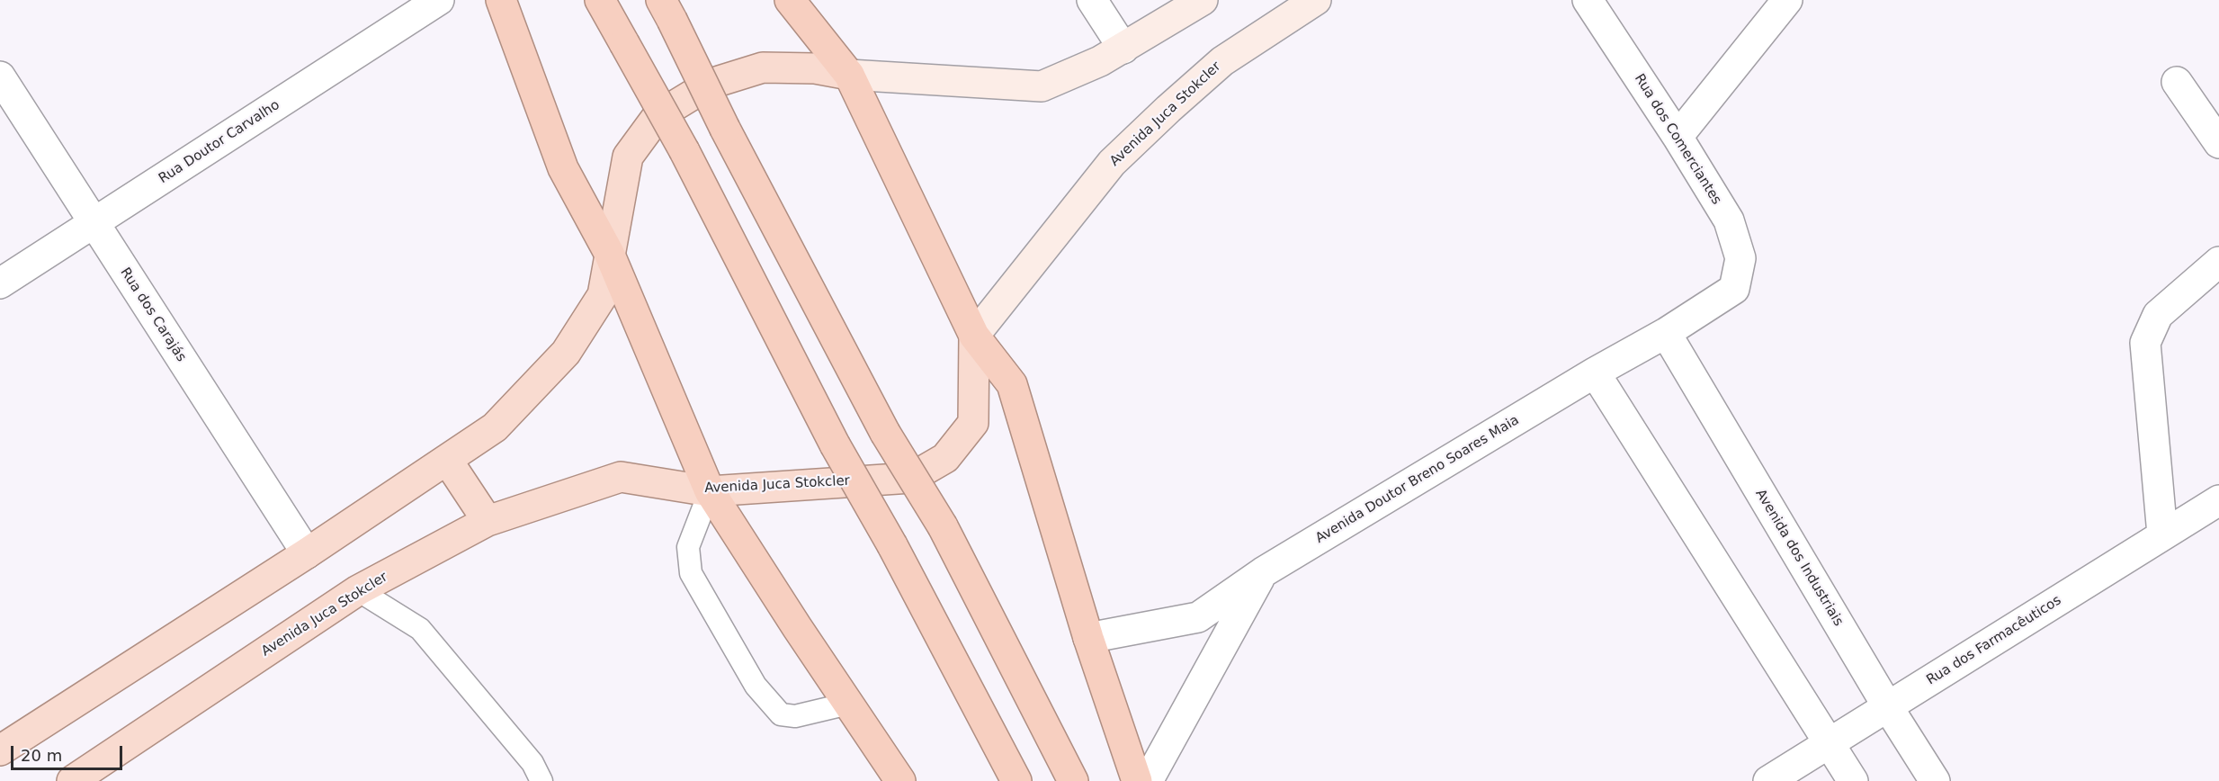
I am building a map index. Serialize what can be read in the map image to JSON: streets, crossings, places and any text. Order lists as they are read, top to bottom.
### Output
{
  "streets": {
    "main road": ["Avenida Juca Stokcler"],
    "street": [
      "Rua dos Comerciantes",
      "Rua Doutor Carvalho",
      "Rua dos Carajás",
      "Avenida Doutor Breno Soares Maia",
      "Avenida dos Industriais",
      "Rua dos Farmacêuticos"
    ]
  },
  "crossings": [
    ["Rua dos Comerciantes", "Avenida Doutor Breno Soares Maia"],
    ["Rua Doutor Carvalho", "Rua dos Carajás"],
    ["Avenida Doutor Breno Soares Maia", "Avenida dos Industriais"],
    ["Avenida dos Industriais", "Rua dos Farmacêuticos"]
  ],
  "scale_bar": "20 m"
}
